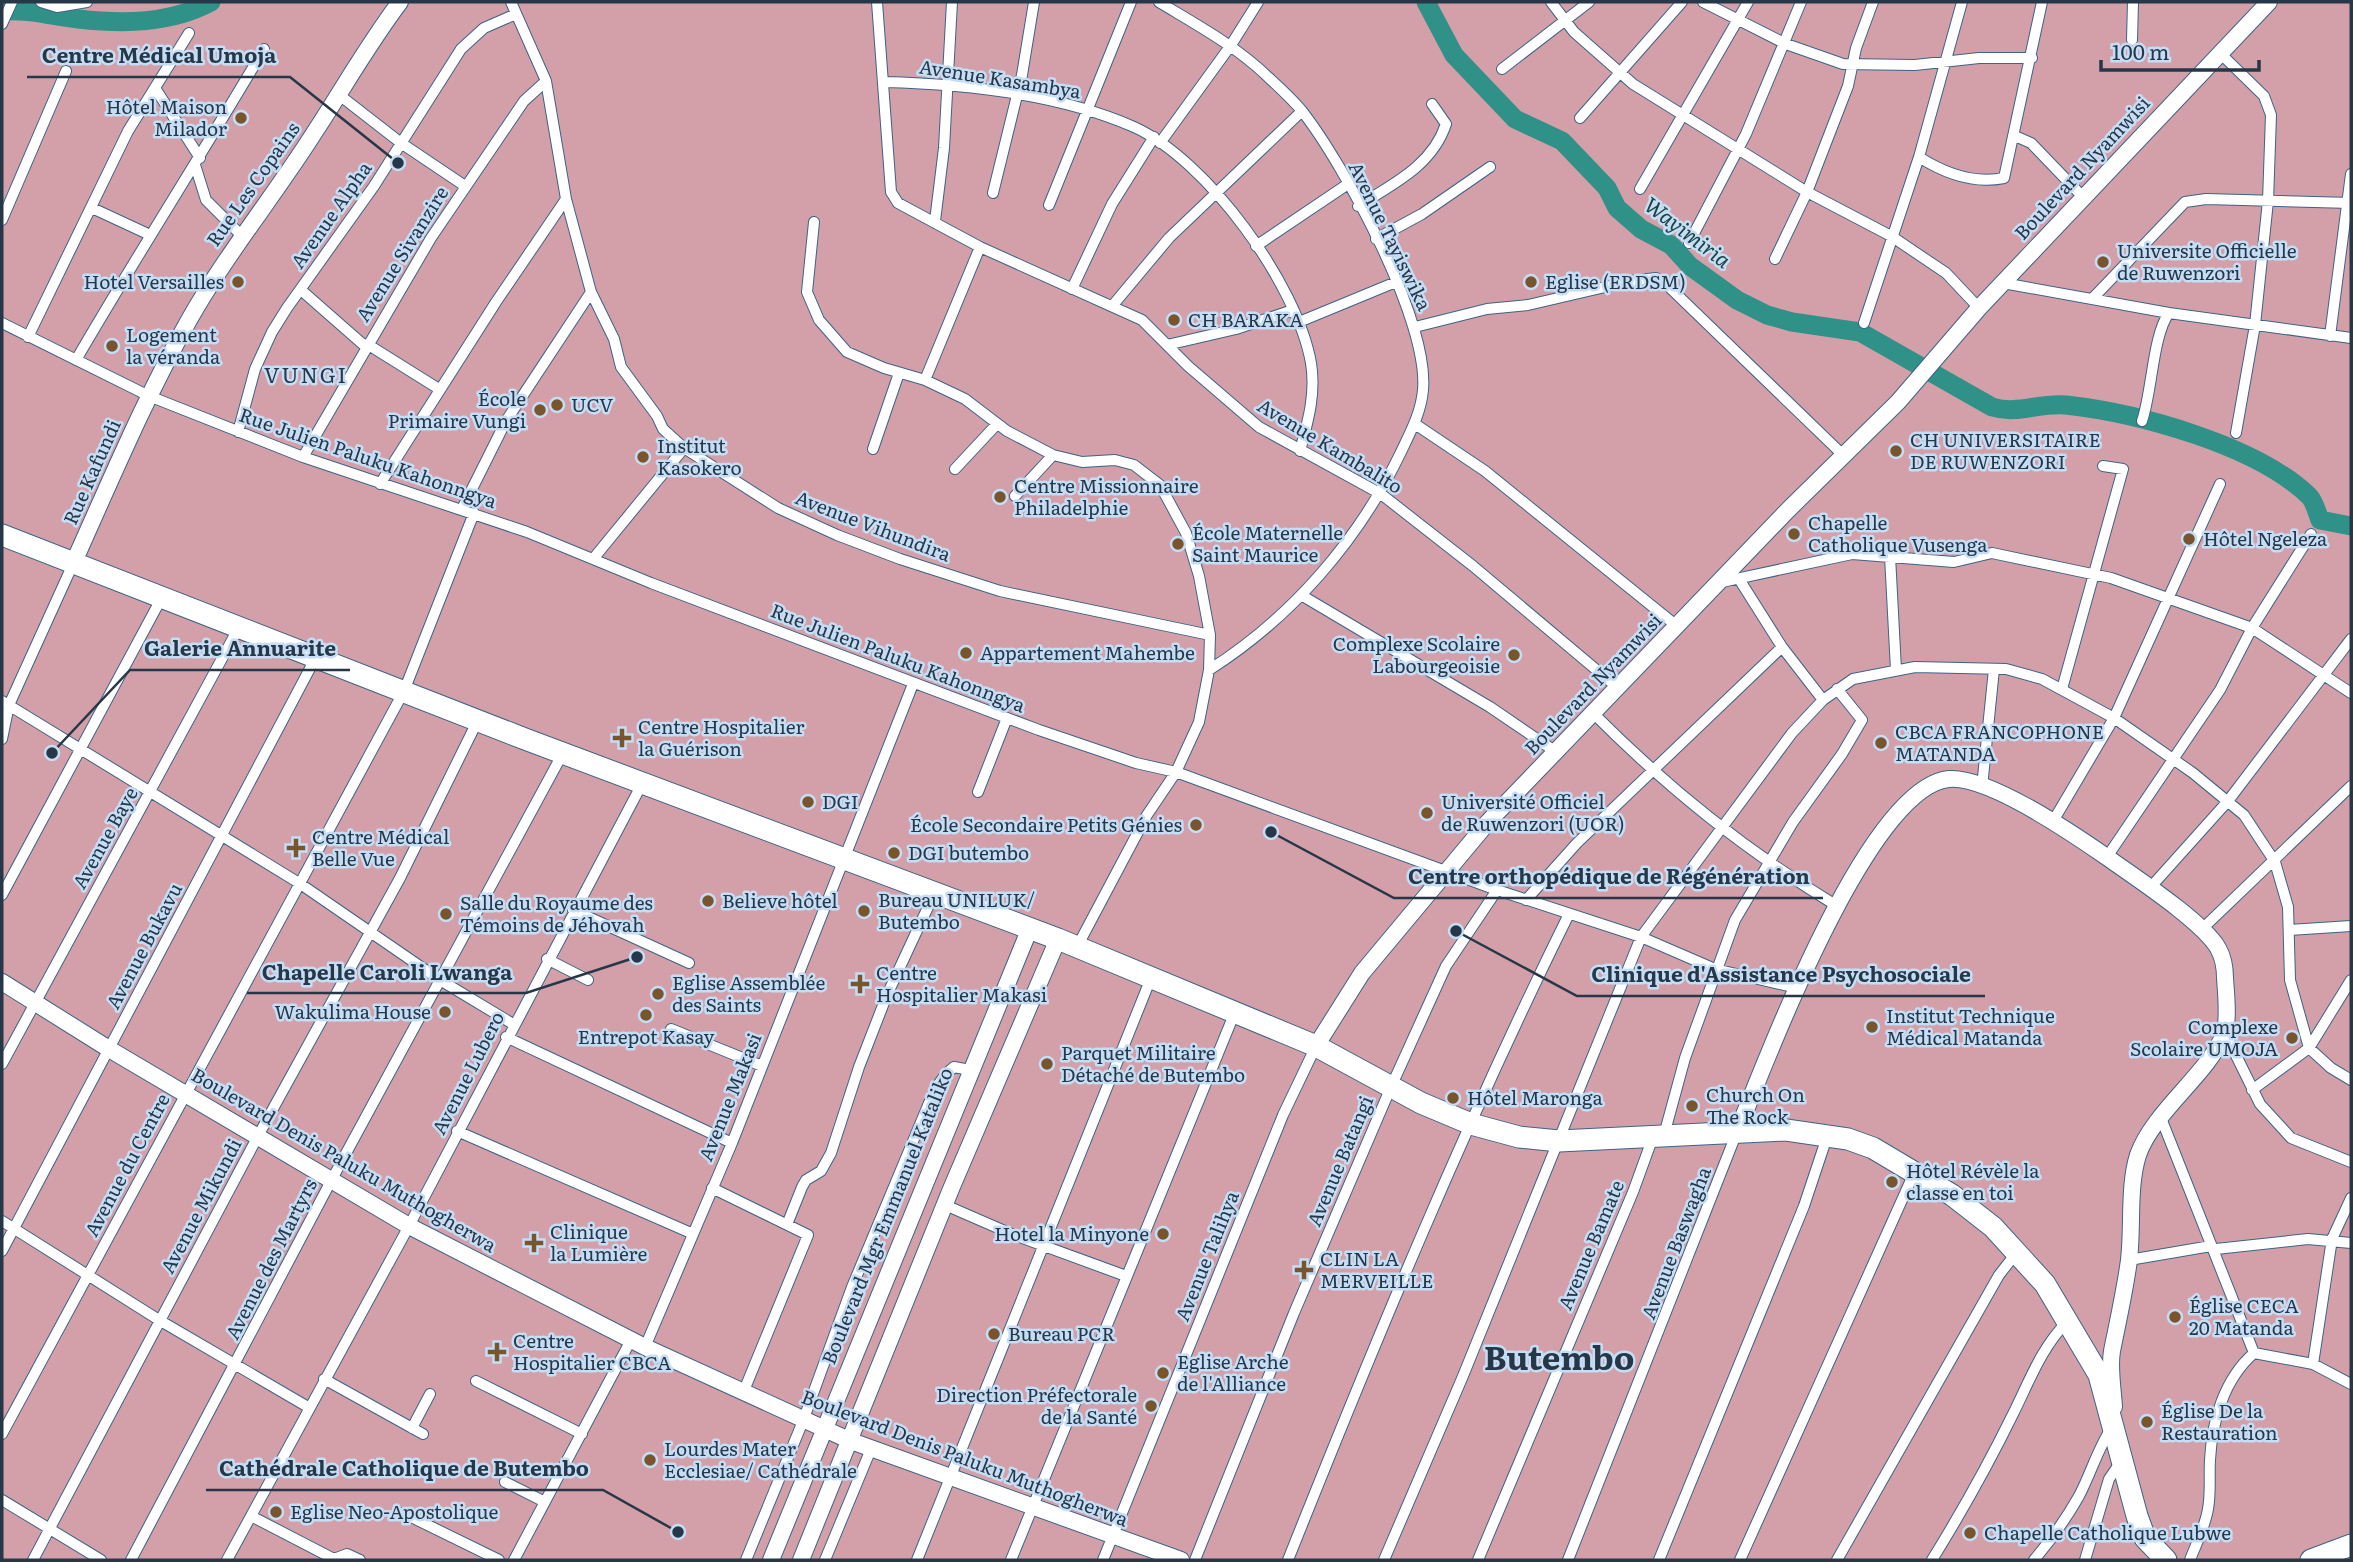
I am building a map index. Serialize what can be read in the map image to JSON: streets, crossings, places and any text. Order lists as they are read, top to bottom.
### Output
{
  "streets": {
    "street": [
      "Avenue Kasambya",
      "Boulevard Nyamwisi",
      "Rue Les Copains",
      "Avenue Alpha",
      "Avenue Tayiswika",
      "Avenue Sivanzire",
      "Avenue Kambalito",
      "Rue Julien Paluku Kahonngya",
      "Rue Kafundi",
      "Avenue Vihundira",
      "Avenue Baye",
      "Avenue Bukavu",
      "Avenue Lubero",
      "Avenue Makasi",
      "Boulevard Denis Paluku Muthogherwa",
      "Avenue Batangi",
      "Avenue du Centre",
      "Avenue Mikundi",
      "Boulevard Mgr Emmanuel Kataliko",
      "Avenue Baswagha",
      "Avenue Bamate",
      "Avenue Talihya",
      "Avenue des Martyrs"
    ]
  },
  "crossings": [
    ["Avenue Kasambya", "Avenue Kambalito"],
    ["Boulevard Nyamwisi", "Avenue Kambalito"],
    ["Boulevard Nyamwisi", "Rue Julien Paluku Kahonngya"],
    ["Boulevard Nyamwisi", "Avenue Talihya"],
    ["Rue Les Copains", "Rue Julien Paluku Kahonngya"],
    ["Rue Les Copains", "Rue Kafundi"],
    ["Avenue Alpha", "Rue Julien Paluku Kahonngya"],
    ["Avenue Alpha", "Avenue Vihundira"],
    ["Avenue Tayiswika", "Avenue Kambalito"],
    ["Avenue Sivanzire", "Rue Julien Paluku Kahonngya"],
    ["Avenue Sivanzire", "Avenue Vihundira"],
    ["Rue Julien Paluku Kahonngya", "Rue Kafundi"],
    ["Rue Julien Paluku Kahonngya", "Avenue Makasi"],
    ["Rue Julien Paluku Kahonngya", "Avenue Batangi"],
    ["Rue Julien Paluku Kahonngya", "Avenue du Centre"],
    ["Rue Julien Paluku Kahonngya", "Avenue Bamate"],
    ["Avenue Baye", "Boulevard Denis Paluku Muthogherwa"],
    ["Avenue Bukavu", "Boulevard Denis Paluku Muthogherwa"],
    ["Avenue Lubero", "Boulevard Denis Paluku Muthogherwa"],
    ["Avenue Makasi", "Boulevard Denis Paluku Muthogherwa"],
    ["Boulevard Denis Paluku Muthogherwa", "Avenue du Centre"],
    ["Boulevard Denis Paluku Muthogherwa", "Avenue Mikundi"],
    ["Boulevard Denis Paluku Muthogherwa", "Boulevard Mgr Emmanuel Kataliko"],
    ["Boulevard Denis Paluku Muthogherwa", "Avenue Talihya"],
    ["Boulevard Denis Paluku Muthogherwa", "Avenue des Martyrs"]
  ],
  "districts": ["VUNGI", "Butembo"],
  "water": ["Wayimiria"],
  "places": {
    "other": [
      "Hôtel Maison Milador",
      "Centre Médical Umoja",
      "Universite Officielle de Ruwenzori",
      "Hotel Versailles",
      "Eglise (ERDSM)",
      "CH BARAKA",
      "Logement la véranda",
      "UCV",
      "École Primaire Vungi",
      "CH UNIVERSITAIRE DE RUWENZORI",
      "Institut Kasokero",
      "Centre Missionnaire Philadelphie",
      "Chapelle Catholique Vusenga",
      "Hôtel Ngeleza",
      "École Maternelle Saint Maurice",
      "Appartement Mahembe",
      "Complexe Scolaire Labourgeoisie",
      "CBCA FRANCOPHONE MATANDA",
      "Galerie Annuarite",
      "DGI",
      "Université Officiel de Ruwenzori (UOR)",
      "École Secondaire Petits Génies",
      "Centre orthopédique de Régénération",
      "DGI butembo",
      "Believe hôtel",
      "Bureau UNILUK/ Butembo",
      "Salle du Royaume des Témoins de Jéhovah",
      "Clinique d'Assistance Psychosociale",
      "Chapelle Caroli Lwanga",
      "Eglise Assemblée des Saints",
      "Wakulima House",
      "Entrepot Kasay",
      "Institut Technique Médical Matanda",
      "Complexe Scolaire UMOJA",
      "Parquet Militaire Détaché de Butembo",
      "Hôtel Maronga",
      "Church On The Rock",
      "Hôtel Révèle la classe en toi",
      "Hotel la Minyone",
      "Église CECA 20 Matanda",
      "Bureau PCR",
      "Eglise Arche de l'Alliance",
      "Direction Préfectorale de la Santé",
      "Église De la Restauration",
      "Lourdes Mater Ecclesiae/ Cathédrale",
      "Eglise Neo-Apostolique",
      "Cathédrale Catholique de Butembo",
      "Chapelle Catholique Lubwe"
    ],
    "health": [
      "Centre Hospitalier la Guérison",
      "Centre Médical Belle Vue",
      "Centre Hospitalier Makasi",
      "Clinique la Lumière",
      "CLIN LA MERVEILLE",
      "Centre Hospitalier CBCA"
    ]
  },
  "scale_bar": "100 m"
}
